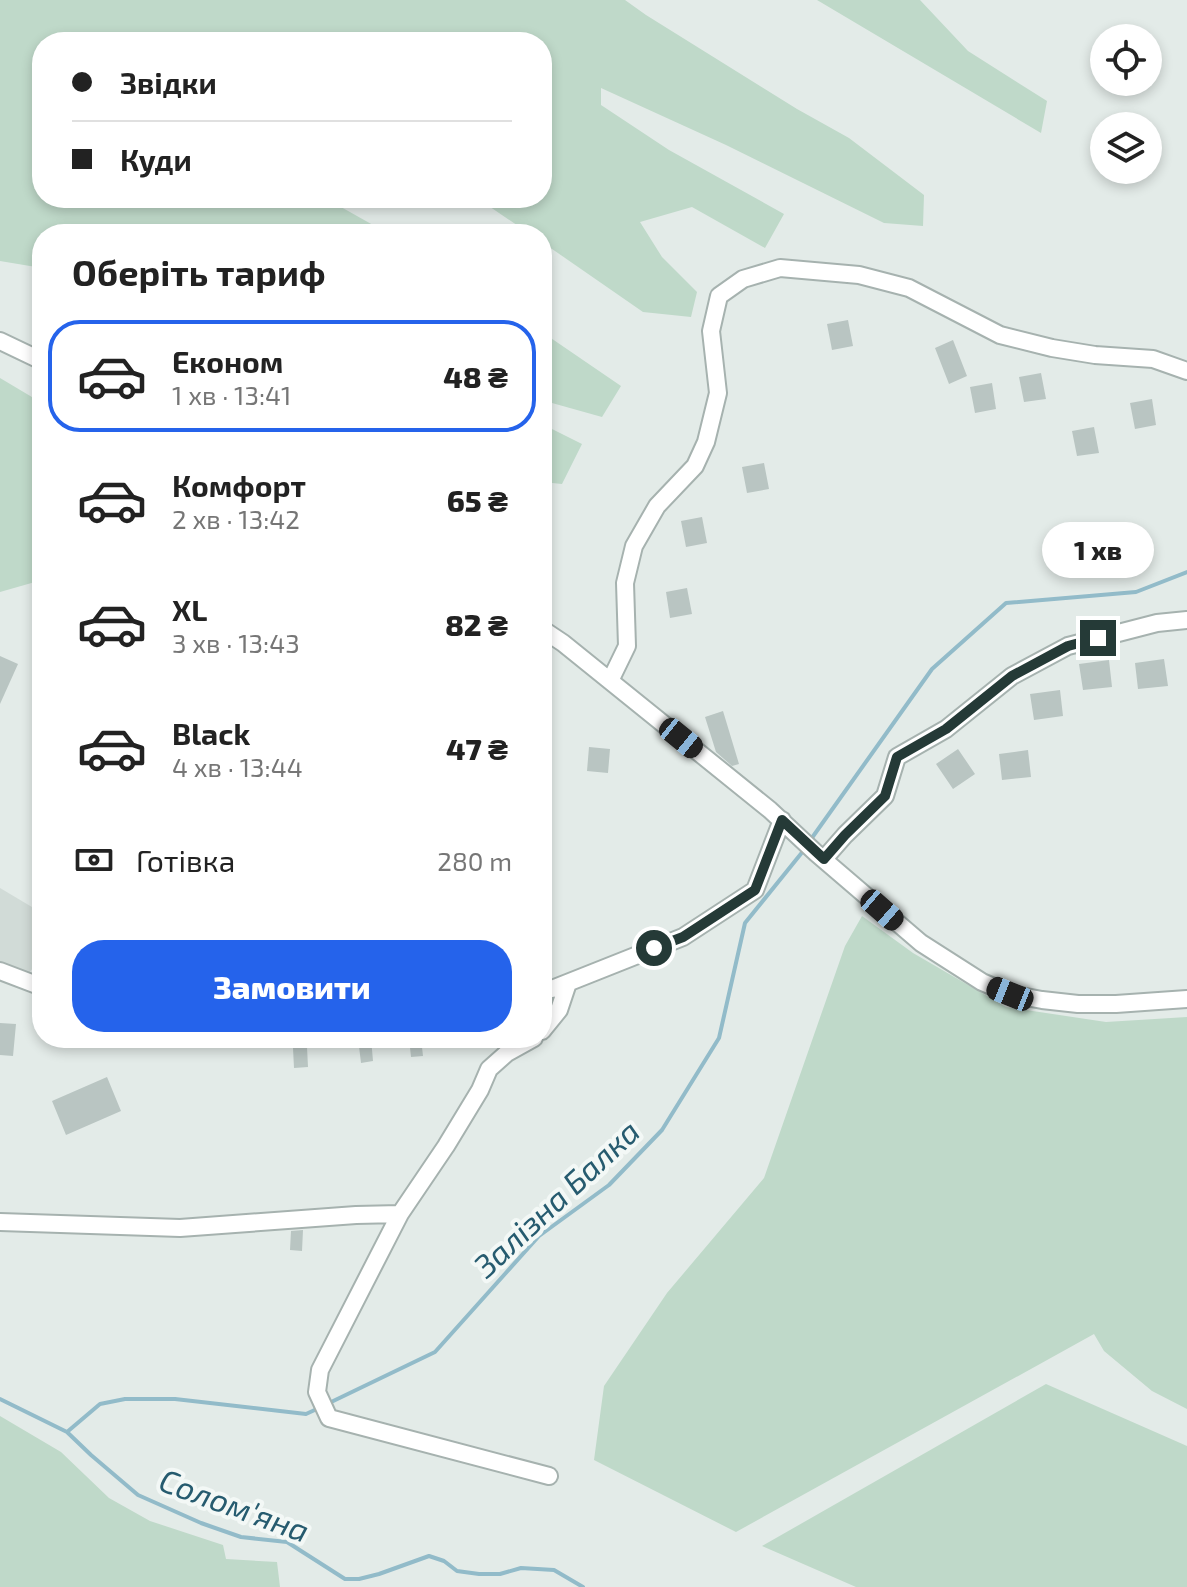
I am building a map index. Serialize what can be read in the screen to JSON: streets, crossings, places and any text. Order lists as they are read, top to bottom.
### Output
{
  "water": ["Залізна Балка", "Солом'яна"],
  "page": {
    "banner": ["Звідки", "Куди"],
    "heading": "Оберіть тариф",
    "list": [
      {
        "name": "Економ",
        "note": "1 хв · 13:41",
        "value": "48 ₴"
      },
      {
        "name": "Комфорт",
        "note": "2 хв · 13:42",
        "value": "65 ₴"
      },
      {
        "name": "XL",
        "note": "3 хв · 13:43",
        "value": "82 ₴"
      },
      {
        "name": "Black",
        "note": "4 хв · 13:44",
        "value": "47 ₴"
      }
    ],
    "bubble": "1 хв",
    "pay": ["Готівка", "280 m"],
    "buttons": "Замовити"
  }
}
